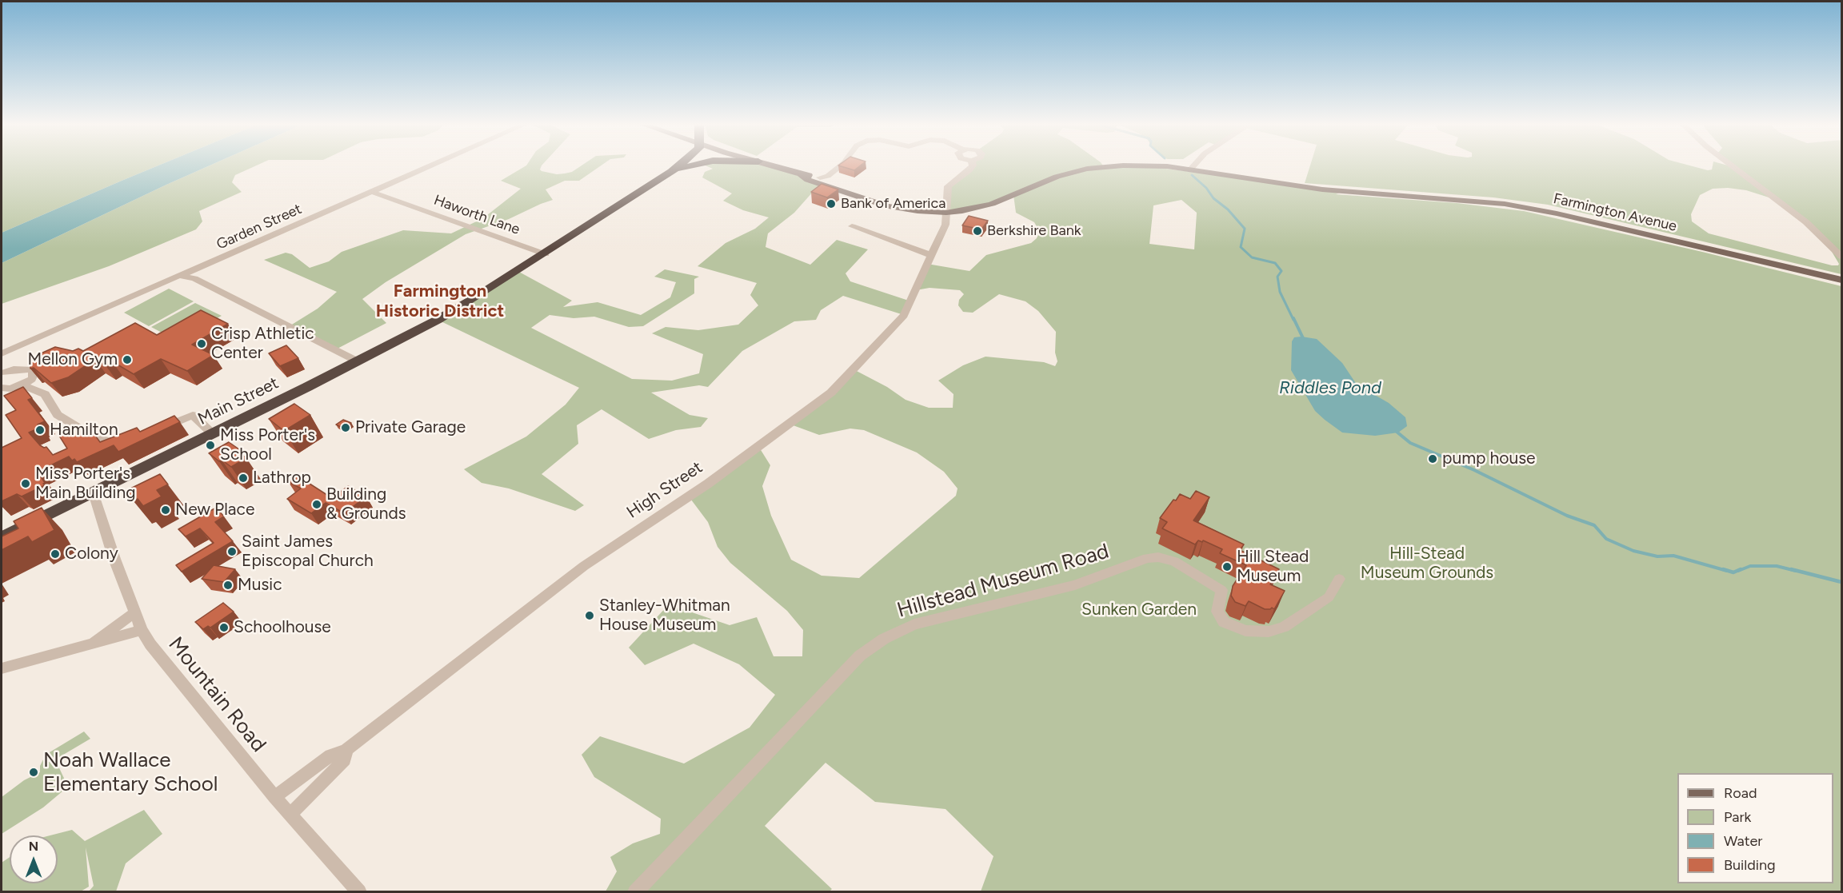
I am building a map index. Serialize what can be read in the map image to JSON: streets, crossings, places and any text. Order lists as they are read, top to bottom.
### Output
{
  "streets": {
    "highway": ["Main Street"],
    "main road": ["Farmington Avenue"],
    "street": [
      "Haworth Lane",
      "Garden Street",
      "High Street",
      "Hillstead Museum Road",
      "Mountain Road"
    ]
  },
  "crossings": [
    ["Farmington Avenue", "High Street"],
    ["Haworth Lane", "Garden Street"],
    ["Haworth Lane", "Main Street"],
    ["Main Street", "Mountain Road"],
    ["High Street", "Mountain Road"]
  ],
  "districts": ["Farmington Historic District"],
  "water": ["Riddles Pond"],
  "parks": ["Hill-Stead Museum Grounds", "Sunken Garden"],
  "places": [
    "Bank of America",
    "Berkshire Bank",
    "Crisp Athletic Center",
    "Mellon Gym",
    "Private Garage",
    "Hamilton",
    "Miss Porter's School",
    "pump house",
    "Lathrop",
    "Miss Porter's Main Building",
    "Building & Grounds",
    "New Place",
    "Saint James Episcopal Church",
    "Colony",
    "Hill Stead Museum",
    "Music",
    "Stanley-Whitman House Museum",
    "Schoolhouse",
    "Noah Wallace Elementary School"
  ],
  "legend": [
    "Road",
    "Park",
    "Water",
    "Building"
  ],
  "north": "top"
}
